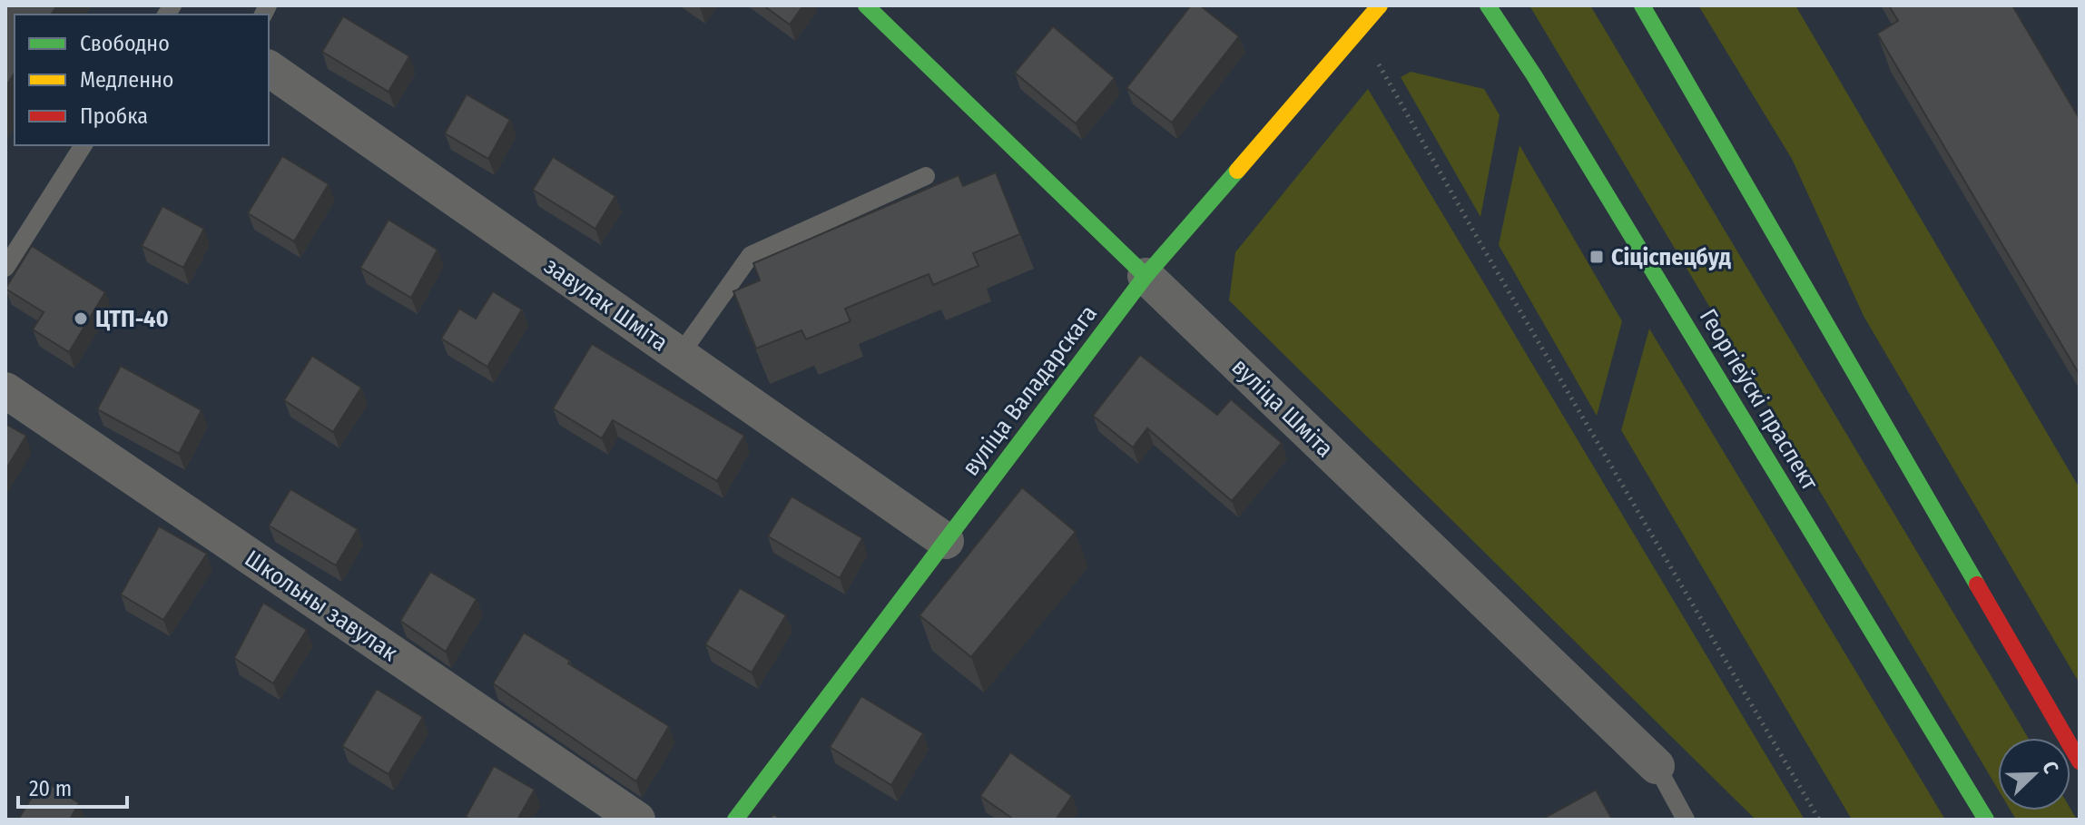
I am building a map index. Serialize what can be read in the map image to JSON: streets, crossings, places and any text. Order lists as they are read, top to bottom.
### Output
{
  "streets": {
    "main road": ["вуліца Валадарскага", "Георгіеўскі праспект", "вуліца Шміта"],
    "street": ["завулак Шміта", "Школьны завулак"]
  },
  "crossings": [
    ["завулак Шміта", "вуліца Валадарскага"],
    ["вуліца Валадарскага", "вуліца Шміта"]
  ],
  "places": {
    "transit": ["Сіціспецбуд"],
    "other": ["ЦТП-40"]
  },
  "legend": ["Свободно", "Медленно", "Пробка"],
  "scale_bar": "20 m",
  "north": "top right"
}
